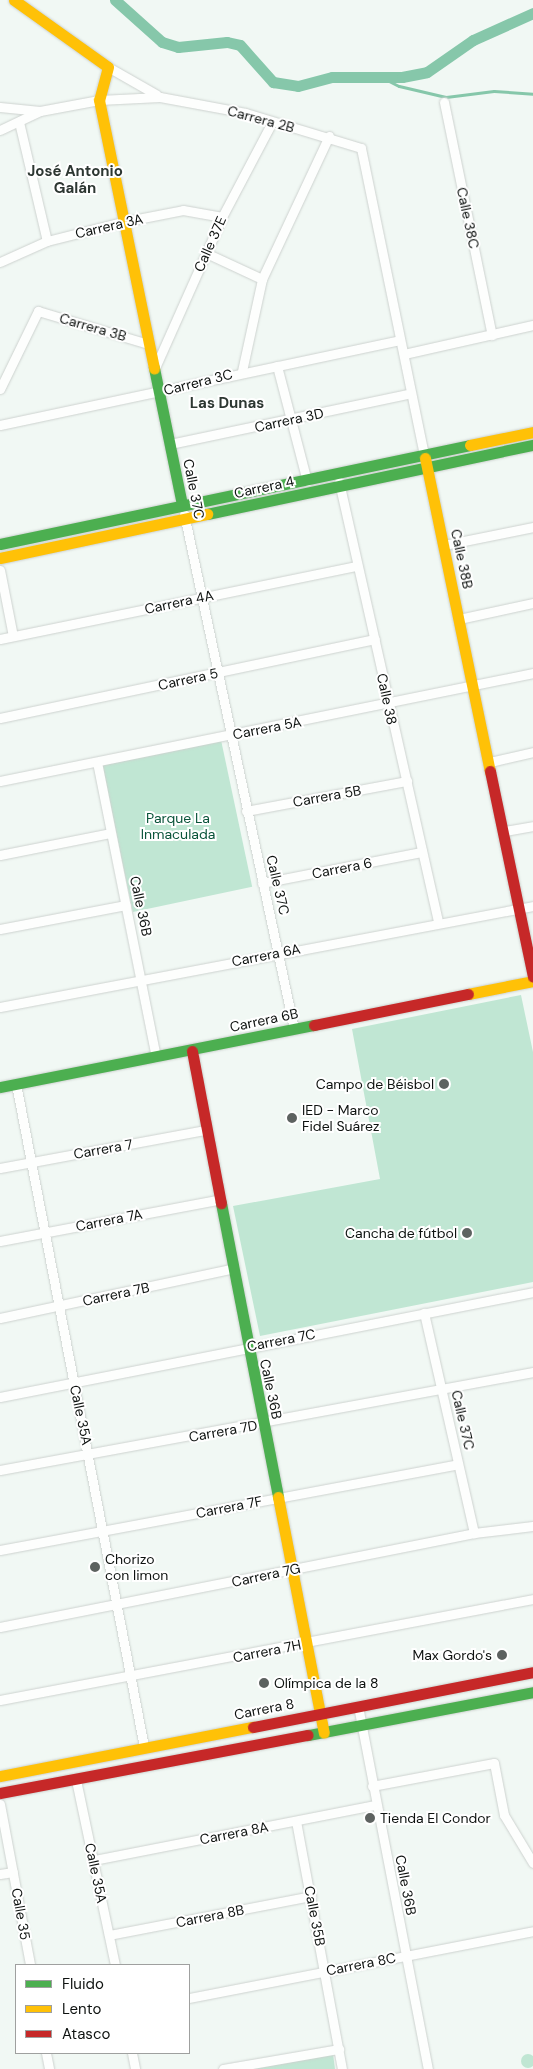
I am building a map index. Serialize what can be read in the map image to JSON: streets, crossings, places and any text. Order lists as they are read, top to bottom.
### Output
{
  "streets": {
    "street": [
      "Carrera 2B",
      "Calle 38C",
      "Carrera 3A",
      "Calle 37E",
      "Carrera 3B",
      "Carrera 3C",
      "Carrera 3D",
      "Carrera 4",
      "Calle 37C",
      "Calle 38B",
      "Carrera 4A",
      "Carrera 5",
      "Calle 38",
      "Carrera 5A",
      "Carrera 5B",
      "Carrera 6",
      "Calle 36B",
      "Carrera 6A",
      "Carrera 6B",
      "Carrera 7",
      "Carrera 7A",
      "Carrera 7B",
      "Carrera 7C",
      "Calle 35A",
      "Carrera 7D",
      "Carrera 7F",
      "Carrera 7G",
      "Carrera 7H",
      "Carrera 8",
      "Carrera 8A",
      "Calle 35",
      "Carrera 8B",
      "Calle 35B",
      "Carrera 8C"
    ]
  },
  "crossings": [
    ["Carrera 2B", "Calle 37E"],
    ["Carrera 2B", "Calle 37C"],
    ["Carrera 2B", "Calle 38B"],
    ["Carrera 3A", "Calle 37E"],
    ["Carrera 3A", "Calle 37C"],
    ["Calle 37E", "Calle 37C"],
    ["Carrera 3B", "Calle 37C"],
    ["Carrera 3C", "Calle 37C"],
    ["Carrera 3D", "Calle 37C"],
    ["Carrera 4", "Calle 37C"],
    ["Carrera 4", "Calle 38B"],
    ["Carrera 4", "Calle 38"],
    ["Calle 37C", "Carrera 4A"],
    ["Calle 37C", "Carrera 5"],
    ["Calle 37C", "Carrera 5A"],
    ["Calle 37C", "Carrera 5B"],
    ["Calle 37C", "Carrera 6"],
    ["Calle 37C", "Carrera 6A"],
    ["Calle 37C", "Carrera 6B"],
    ["Calle 37C", "Carrera 7C"],
    ["Calle 37C", "Carrera 7D"],
    ["Calle 37C", "Carrera 7F"],
    ["Calle 37C", "Carrera 7G"],
    ["Calle 38B", "Carrera 5A"],
    ["Calle 38B", "Carrera 6A"],
    ["Carrera 4A", "Calle 38"],
    ["Carrera 5", "Calle 38"],
    ["Calle 38", "Carrera 5A"],
    ["Calle 38", "Carrera 5B"],
    ["Calle 38", "Carrera 6"],
    ["Calle 38", "Carrera 6A"],
    ["Carrera 5A", "Calle 36B"],
    ["Calle 36B", "Carrera 6A"],
    ["Calle 36B", "Carrera 6B"],
    ["Calle 36B", "Carrera 7"],
    ["Calle 36B", "Carrera 7A"],
    ["Calle 36B", "Carrera 7B"],
    ["Calle 36B", "Carrera 7C"],
    ["Calle 36B", "Carrera 7D"],
    ["Calle 36B", "Carrera 7F"],
    ["Calle 36B", "Carrera 7G"],
    ["Calle 36B", "Carrera 7H"],
    ["Calle 36B", "Carrera 8"],
    ["Calle 36B", "Carrera 8A"],
    ["Calle 36B", "Carrera 8C"],
    ["Carrera 6B", "Calle 35A"],
    ["Carrera 7", "Calle 35A"],
    ["Carrera 7A", "Calle 35A"],
    ["Carrera 7B", "Calle 35A"],
    ["Carrera 7C", "Calle 35A"],
    ["Calle 35A", "Carrera 7D"],
    ["Calle 35A", "Carrera 7F"],
    ["Calle 35A", "Carrera 7G"],
    ["Calle 35A", "Carrera 7H"],
    ["Calle 35A", "Carrera 8"],
    ["Calle 35A", "Carrera 8A"],
    ["Calle 35A", "Carrera 8B"],
    ["Carrera 8A", "Calle 35B"],
    ["Carrera 8B", "Calle 35B"],
    ["Calle 35B", "Carrera 8C"]
  ],
  "districts": ["José Antonio Galán", "Las Dunas"],
  "parks": ["Parque La Inmaculada"],
  "places": [
    "Campo de Béisbol",
    "IED - Marco Fidel Suárez",
    "Cancha de fútbol",
    "Chorizo con limon",
    "Max Gordo's",
    "Olímpica de la 8",
    "Tienda El Condor"
  ],
  "legend": ["Fluido", "Lento", "Atasco"]
}
